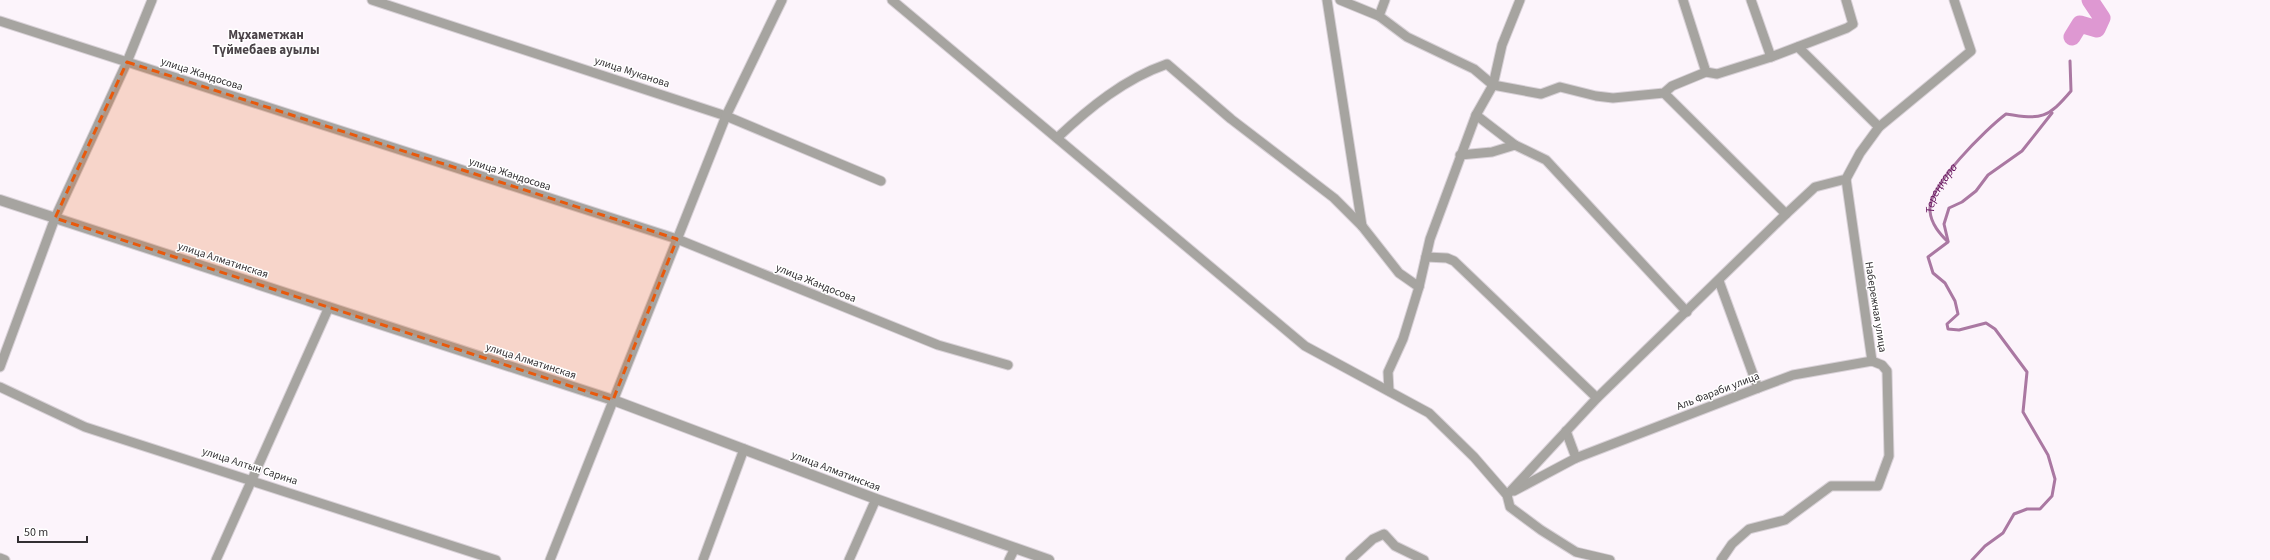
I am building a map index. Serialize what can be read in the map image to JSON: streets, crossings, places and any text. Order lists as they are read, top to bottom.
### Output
{
  "streets": {
    "street": [
      "улица Муканова",
      "улица Жандосова",
      "улица Алматинская",
      "Набережная улица",
      "Аль Фараби улица",
      "улица Алтын Сарина"
    ]
  },
  "crossings": [
    ["Набережная улица", "Аль Фараби улица"]
  ],
  "districts": ["Мұхаметжан Түймебаев ауылы"],
  "water": ["Тереңқара"],
  "scale_bar": "50 m"
}
